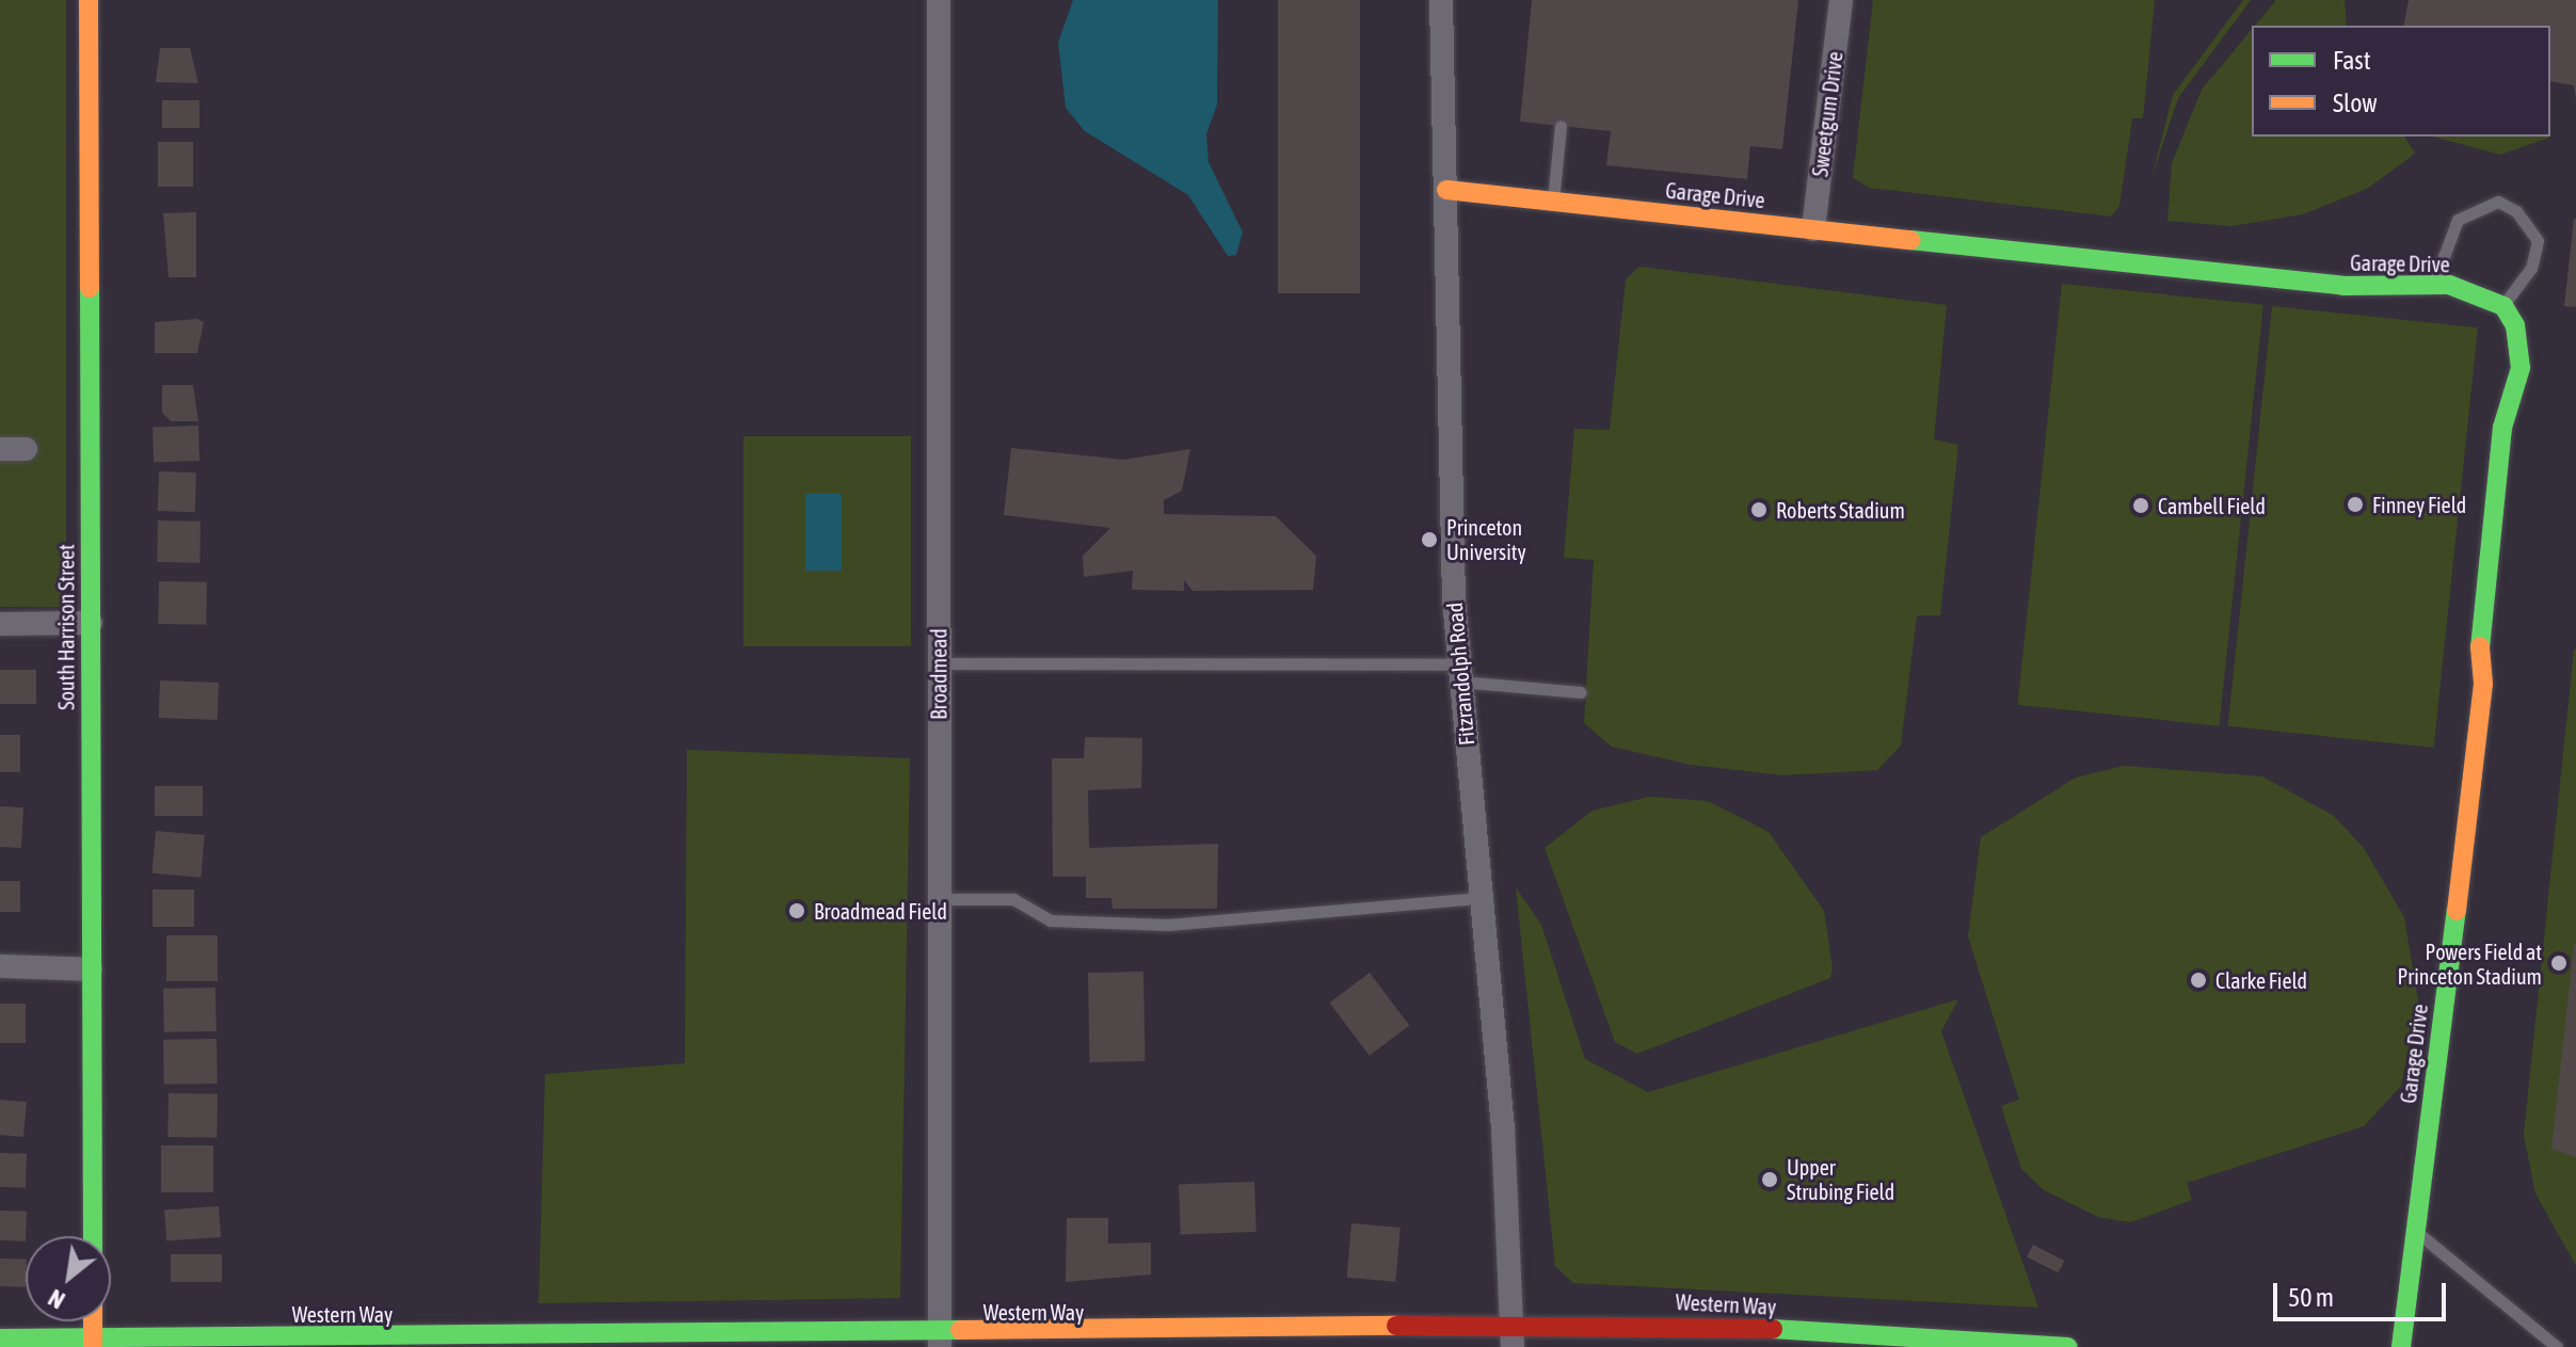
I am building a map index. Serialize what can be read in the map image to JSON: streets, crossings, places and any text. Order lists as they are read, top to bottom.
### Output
{
  "streets": {
    "street": [
      "Sweetgum Drive",
      "Garage Drive",
      "South Harrison Street",
      "Broadmead",
      "Fitzrandolph Road",
      "Western Way"
    ]
  },
  "crossings": [
    ["Sweetgum Drive", "Garage Drive"],
    ["Garage Drive", "Fitzrandolph Road"],
    ["Broadmead", "Western Way"],
    ["Fitzrandolph Road", "Western Way"]
  ],
  "places": [
    "Finney Field",
    "Cambell Field",
    "Roberts Stadium",
    "Princeton University",
    "Broadmead Field",
    "Powers Field at Princeton Stadium",
    "Clarke Field",
    "Upper Strubing Field"
  ],
  "legend": ["Fast", "Slow"],
  "scale_bar": "50 m",
  "north": "bottom left"
}
